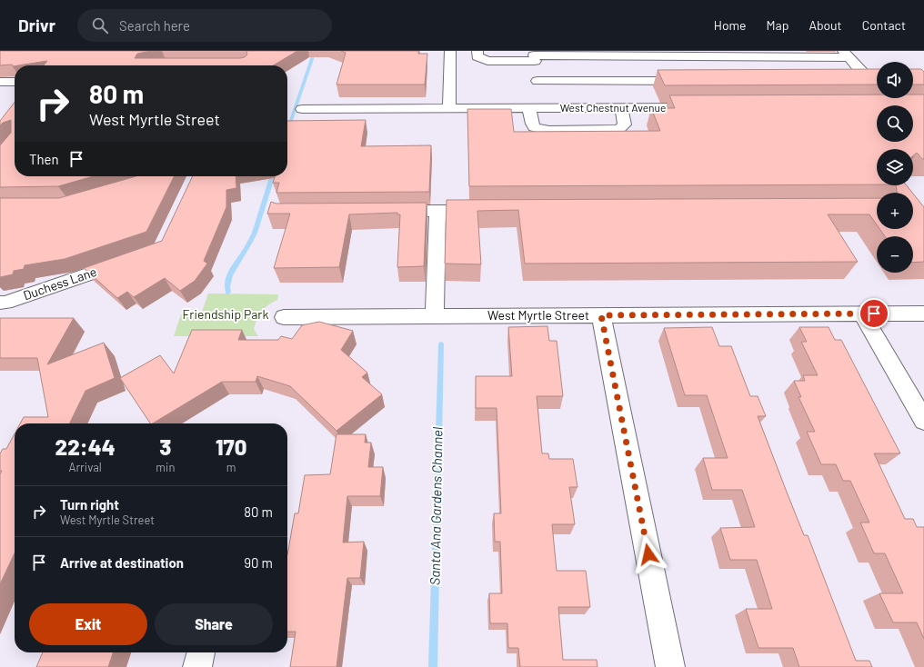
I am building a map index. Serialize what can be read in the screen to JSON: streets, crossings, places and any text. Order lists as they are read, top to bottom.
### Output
{
  "streets": {
    "street": ["West Chestnut Avenue", "Duchess Lane", "West Myrtle Street"]
  },
  "water": ["Santa Ana Gardens Channel"],
  "parks": ["Friendship Park"],
  "page": {
    "header": "Drivr",
    "search": "Search here",
    "nav": [
      "Home",
      "Map",
      "About",
      "Contact"
    ],
    "map_buttons": ["+", "−"],
    "turn": ["80 m", "West Myrtle Street"],
    "then": "Then",
    "eta": [
      "22:44",
      "Arrival",
      "3",
      "min",
      "170",
      "m"
    ],
    "list": [
      {
        "name": "Turn right",
        "note": "West Myrtle Street",
        "value": "80 m"
      },
      {
        "name": "Arrive at destination",
        "value": "90 m"
      }
    ],
    "buttons": ["Exit", "Share"]
  }
}
